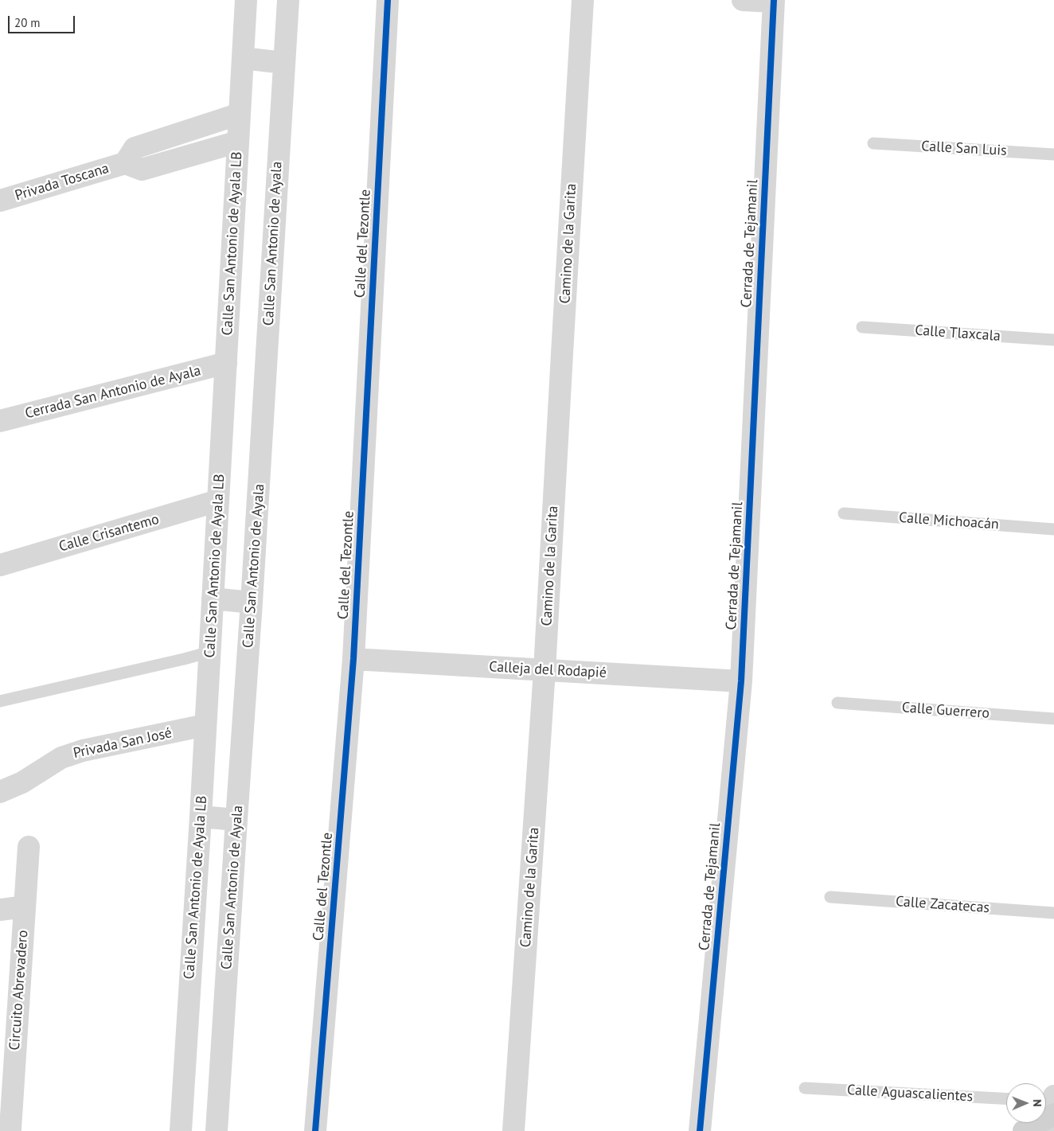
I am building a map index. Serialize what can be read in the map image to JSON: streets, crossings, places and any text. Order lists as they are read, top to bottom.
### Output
{
  "streets": {
    "street": [
      "Privada Toscana",
      "Calle San Antonio de Ayala LB",
      "Calle San Antonio de Ayala",
      "Calle del Tezontle",
      "Camino de la Garita",
      "Cerrada de Tejamanil",
      "Cerrada San Antonio de Ayala",
      "Calle Crisantemo",
      "Calleja del Rodapié",
      "Privada San José",
      "Circuito Abrevadero"
    ],
    "lane": [
      "Calle San Luis",
      "Calle Tlaxcala",
      "Calle Michoacán",
      "Calle Guerrero",
      "Calle Zacatecas",
      "Calle Aguascalientes"
    ]
  },
  "crossings": [
    ["Privada Toscana", "Calle San Antonio de Ayala LB"],
    ["Calle San Antonio de Ayala LB", "Cerrada San Antonio de Ayala"],
    ["Calle San Antonio de Ayala LB", "Calle Crisantemo"],
    ["Calle San Antonio de Ayala LB", "Privada San José"],
    ["Calle del Tezontle", "Calleja del Rodapié"],
    ["Camino de la Garita", "Calleja del Rodapié"],
    ["Cerrada de Tejamanil", "Calleja del Rodapié"]
  ],
  "scale_bar": "20 m",
  "north": "right"
}
